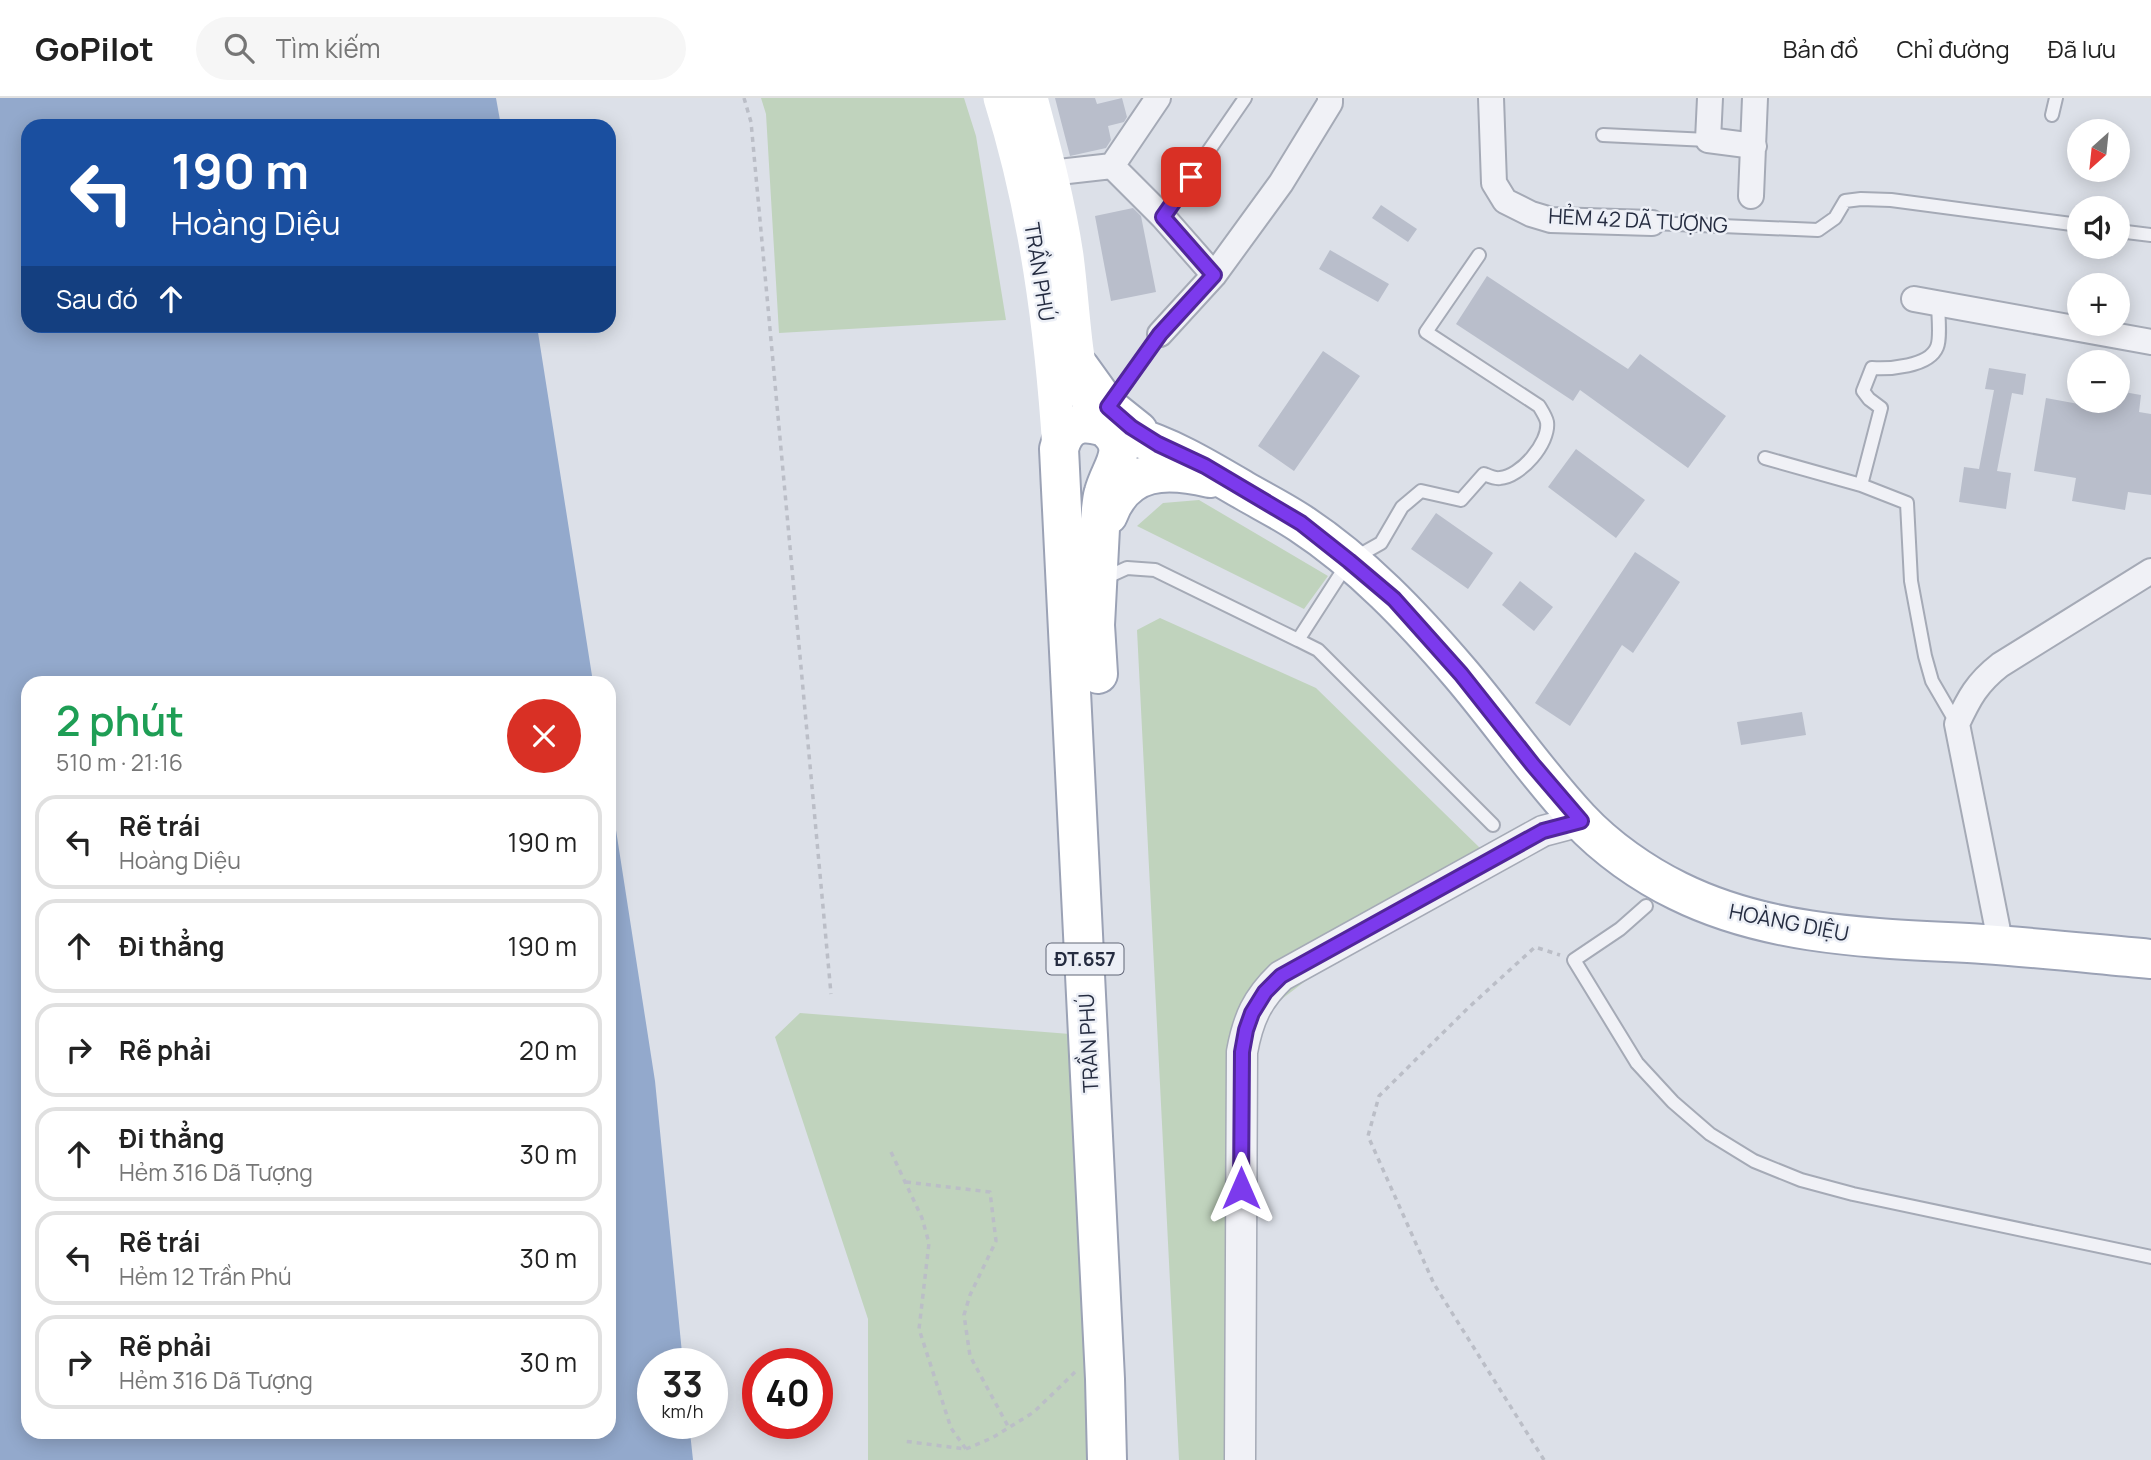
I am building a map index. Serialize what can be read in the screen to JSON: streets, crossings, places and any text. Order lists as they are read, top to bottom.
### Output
{
  "streets": {
    "main road": ["TRẦN PHÚ", "HOÀNG DIỆU", "ĐT.657"],
    "street": ["HẺM 42 DÃ TƯỢNG"]
  },
  "crossings": [
    ["TRẦN PHÚ", "HOÀNG DIỆU"],
    ["TRẦN PHÚ", "ĐT.657"],
    ["HOÀNG DIỆU", "ĐT.657"]
  ],
  "north": "bottom left",
  "page": {
    "header": "GoPilot",
    "search": "Tìm kiếm",
    "nav": ["Bản đồ", "Chỉ đường", "Đã lưu"],
    "map_buttons": ["+", "−"],
    "turn": ["190 m", "Hoàng Diệu"],
    "then": "Sau đó",
    "heading": ["2 phút", "510 m · 21:16"],
    "list": [
      {
        "name": "Rẽ trái",
        "note": "Hoàng Diệu",
        "value": "190 m"
      },
      {
        "name": "Đi thẳng",
        "value": "190 m"
      },
      {
        "name": "Rẽ phải",
        "value": "20 m"
      },
      {
        "name": "Đi thẳng",
        "note": "Hẻm 316 Dã Tượng",
        "value": "30 m"
      },
      {
        "name": "Rẽ trái",
        "note": "Hẻm 12 Trần Phú",
        "value": "30 m"
      },
      {
        "name": "Rẽ phải",
        "note": "Hẻm 316 Dã Tượng",
        "value": "30 m"
      }
    ],
    "speed": "33 km/h",
    "limit": "40"
  }
}
